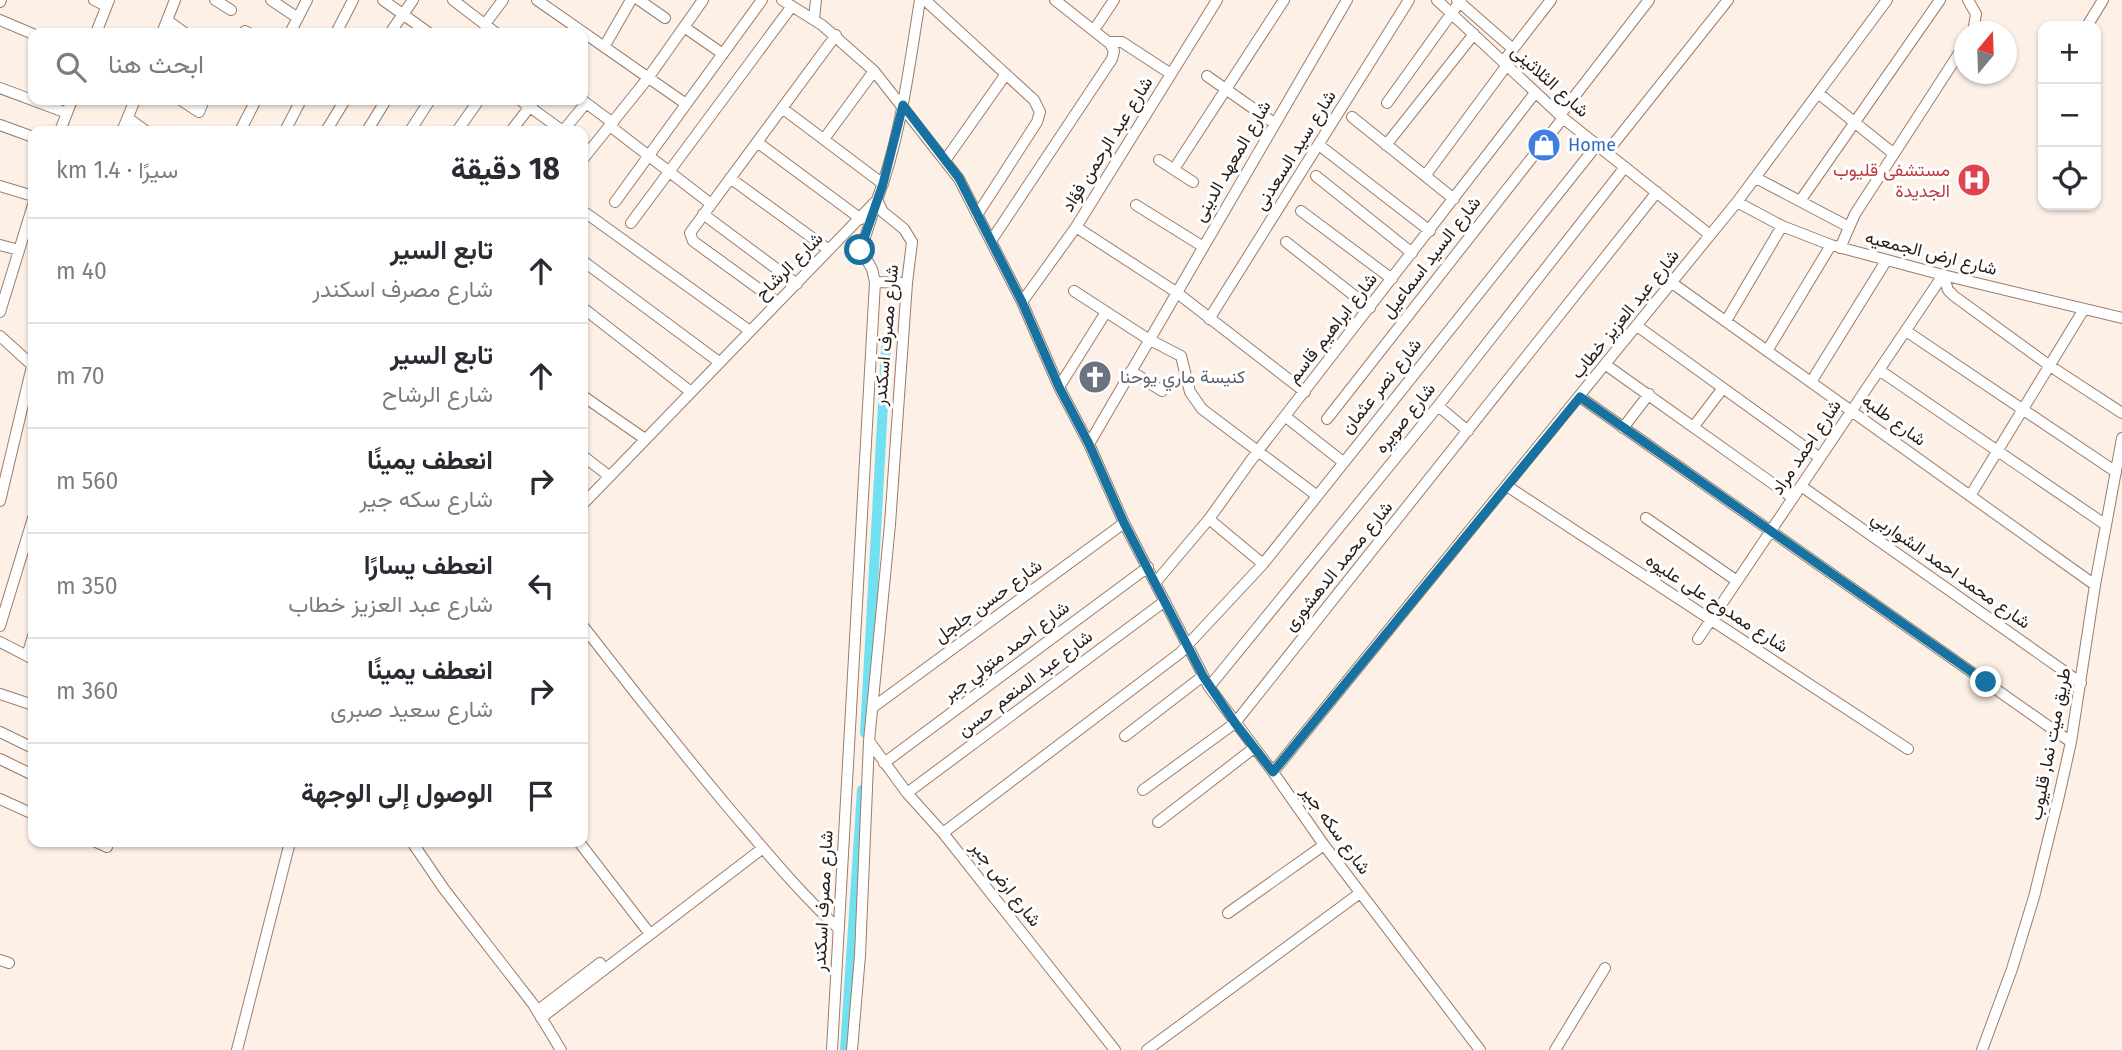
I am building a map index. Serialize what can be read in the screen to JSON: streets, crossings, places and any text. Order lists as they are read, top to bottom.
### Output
{
  "streets": {
    "street": [
      "شارع الثلاثينى",
      "شارع عبد الرحمن فؤاد",
      "شارع سيد السعدنى",
      "شارع المعهد الدينى",
      "شارع ارض الجمعيه",
      "شارع السيد اسماعيل",
      "شارع الرشاح",
      "شارع عبد العزيز خطاب",
      "شارع ابراهيم قاسم",
      "شارع مصرف اسكندر",
      "شارع نصر عثمان",
      "شارع صويره",
      "شارع طلبه",
      "شارع احمد مراد",
      "شارع محمد الدهشورى",
      "شارع محمد احمد الشواربي",
      "شارع حسن جلجل",
      "شارع ممدوح على عليوه",
      "شارع احمد متولي جبر",
      "شارع عبد المنعم حسن",
      "طريق ميت نما, قليوب",
      "شارع سكه جير",
      "شارع ارض جبر"
    ]
  },
  "crossings": [
    ["شارع الثلاثينى", "شارع السيد اسماعيل"],
    ["شارع الثلاثينى", "شارع عبد العزيز خطاب"],
    ["شارع الثلاثينى", "شارع ابراهيم قاسم"],
    ["شارع الثلاثينى", "شارع نصر عثمان"],
    ["شارع الثلاثينى", "شارع صويره"],
    ["شارع الثلاثينى", "شارع محمد الدهشورى"],
    ["شارع عبد الرحمن فؤاد", "شارع سكه جير"],
    ["شارع المعهد الدينى", "شارع سكه جير"],
    ["شارع ارض الجمعيه", "شارع عبد العزيز خطاب"],
    ["شارع ارض الجمعيه", "شارع احمد مراد"],
    ["شارع الرشاح", "شارع مصرف اسكندر"],
    ["شارع الرشاح", "شارع سكه جير"],
    ["شارع عبد العزيز خطاب", "شارع طلبه"],
    ["شارع عبد العزيز خطاب", "شارع ممدوح على عليوه"],
    ["شارع عبد العزيز خطاب", "شارع سكه جير"],
    ["شارع ابراهيم قاسم", "شارع سكه جير"],
    ["شارع مصرف اسكندر", "شارع حسن جلجل"],
    ["شارع مصرف اسكندر", "شارع ارض جبر"],
    ["شارع نصر عثمان", "شارع سكه جير"],
    ["شارع نصر عثمان", "شارع ارض جبر"],
    ["شارع صويره", "شارع سكه جير"],
    ["شارع طلبه", "شارع احمد مراد"],
    ["شارع طلبه", "طريق ميت نما, قليوب"],
    ["شارع احمد مراد", "شارع محمد احمد الشواربي"],
    ["شارع احمد مراد", "شارع ممدوح على عليوه"],
    ["شارع محمد الدهشورى", "شارع سكه جير"],
    ["شارع محمد احمد الشواربي", "طريق ميت نما, قليوب"],
    ["شارع حسن جلجل", "شارع سكه جير"],
    ["شارع احمد متولي جبر", "شارع سكه جير"],
    ["شارع احمد متولي جبر", "شارع ارض جبر"],
    ["شارع عبد المنعم حسن", "شارع سكه جير"],
    ["شارع عبد المنعم حسن", "شارع ارض جبر"]
  ],
  "places": {
    "shop": ["Home"],
    "hospital": ["مستشفى قليوب الجديدة"],
    "church": ["كنيسة ماري يوحنا"]
  },
  "north": "top",
  "page": {
    "map_buttons": ["+", "−"],
    "search": "ابحث هنا",
    "heading": ["18 دقيقة", "سيرًا · 1.4 km"],
    "list": [
      ["تابع السير", "شارع مصرف اسكندر", "40 m"],
      ["تابع السير", "شارع الرشاح", "70 m"],
      ["انعطف يمينًا", "شارع سكه جير", "560 m"],
      ["انعطف يسارًا", "شارع عبد العزيز خطاب", "350 m"],
      ["انعطف يمينًا", "شارع سعيد صبرى", "360 m"],
      "الوصول إلى الوجهة"
    ]
  }
}
